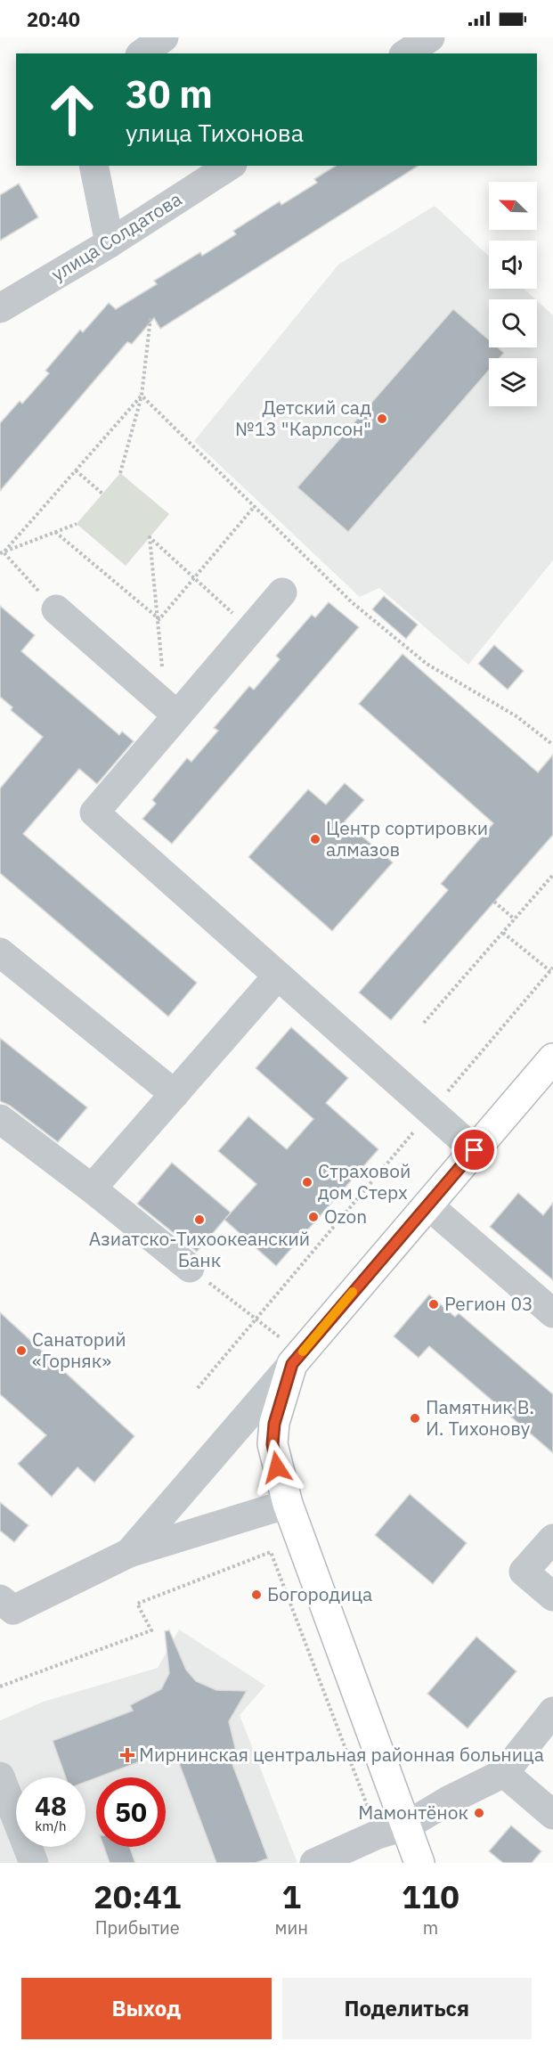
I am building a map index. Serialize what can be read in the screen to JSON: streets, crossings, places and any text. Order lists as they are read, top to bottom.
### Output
{
  "streets": {
    "street": ["улица Солдатова"]
  },
  "places": {
    "other": [
      "Детский сад №13 \"Карлсон\"",
      "Центр сортировки алмазов",
      "Страховой дом Стерх",
      "Ozon",
      "Азиатско-Тихоокеанский Банк",
      "Регион 03",
      "Санаторий «Горняк»",
      "Памятник В. И. Тихонову",
      "Богородица",
      "Мамонтёнок"
    ],
    "health": ["Мирнинская центральная районная больница"]
  },
  "north": "top left",
  "page": {
    "status": "20:40",
    "turn": ["30 m", "улица Тихонова"],
    "speed": "48 km/h",
    "limit": "50",
    "eta": [
      "20:41",
      "Прибытие",
      "1",
      "мин",
      "110",
      "m"
    ],
    "buttons": ["Выход", "Поделиться"]
  }
}
